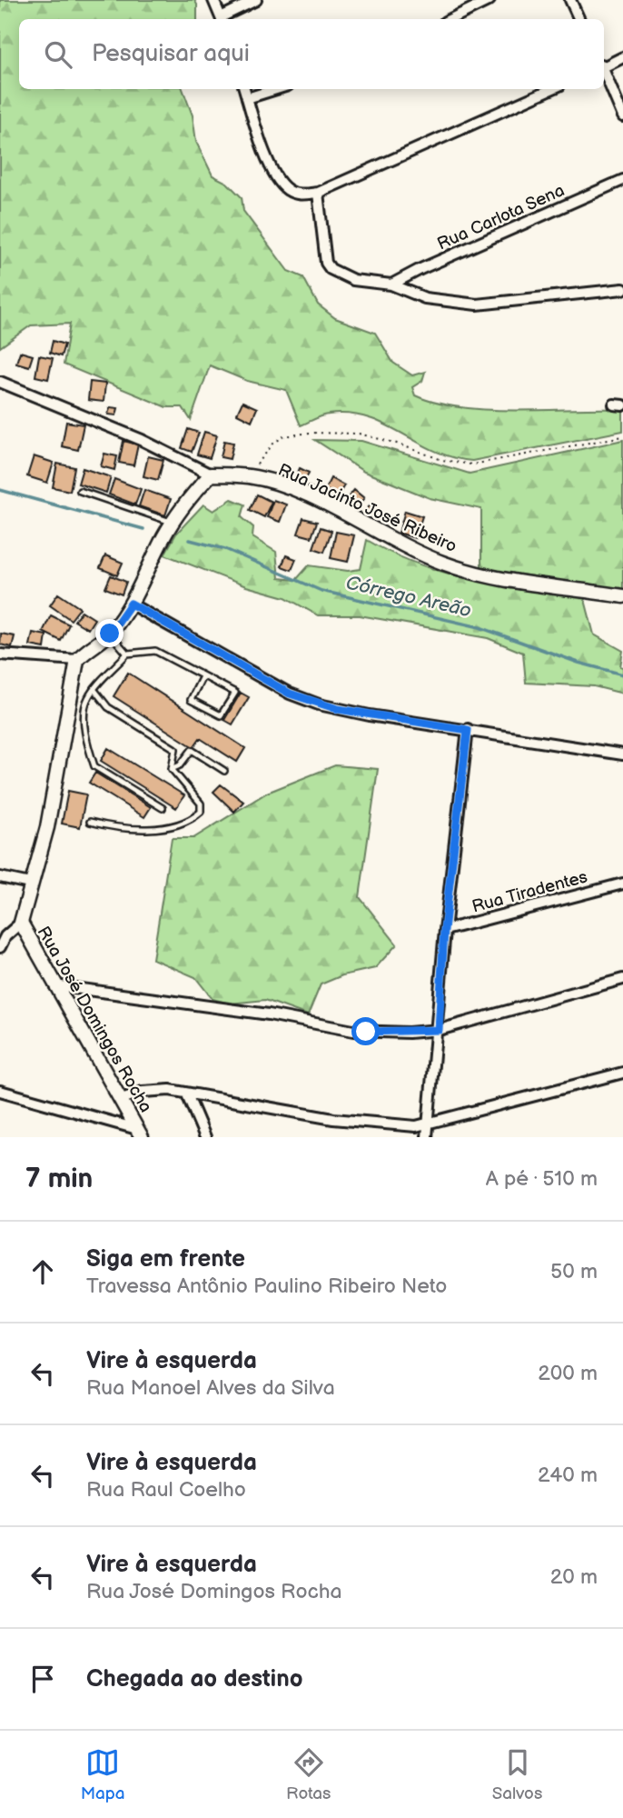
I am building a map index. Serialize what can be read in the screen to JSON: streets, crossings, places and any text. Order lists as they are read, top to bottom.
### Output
{
  "streets": {
    "street": [
      "Rua Carlota Sena",
      "Rua Jacinto José Ribeiro",
      "Rua Tiradentes",
      "Rua José Domingos Rocha"
    ]
  },
  "water": ["Córrego Areão"],
  "page": {
    "search": "Pesquisar aqui",
    "heading": ["7 min", "A pé · 510 m"],
    "list": [
      ["Siga em frente", "Travessa Antônio Paulino Ribeiro Neto", "50 m"],
      ["Vire à esquerda", "Rua Manoel Alves da Silva", "200 m"],
      ["Vire à esquerda", "Rua Raul Coelho", "240 m"],
      ["Vire à esquerda", "Rua José Domingos Rocha", "20 m"],
      "Chegada ao destino"
    ],
    "nav": ["Mapa", "Rotas", "Salvos"]
  }
}
